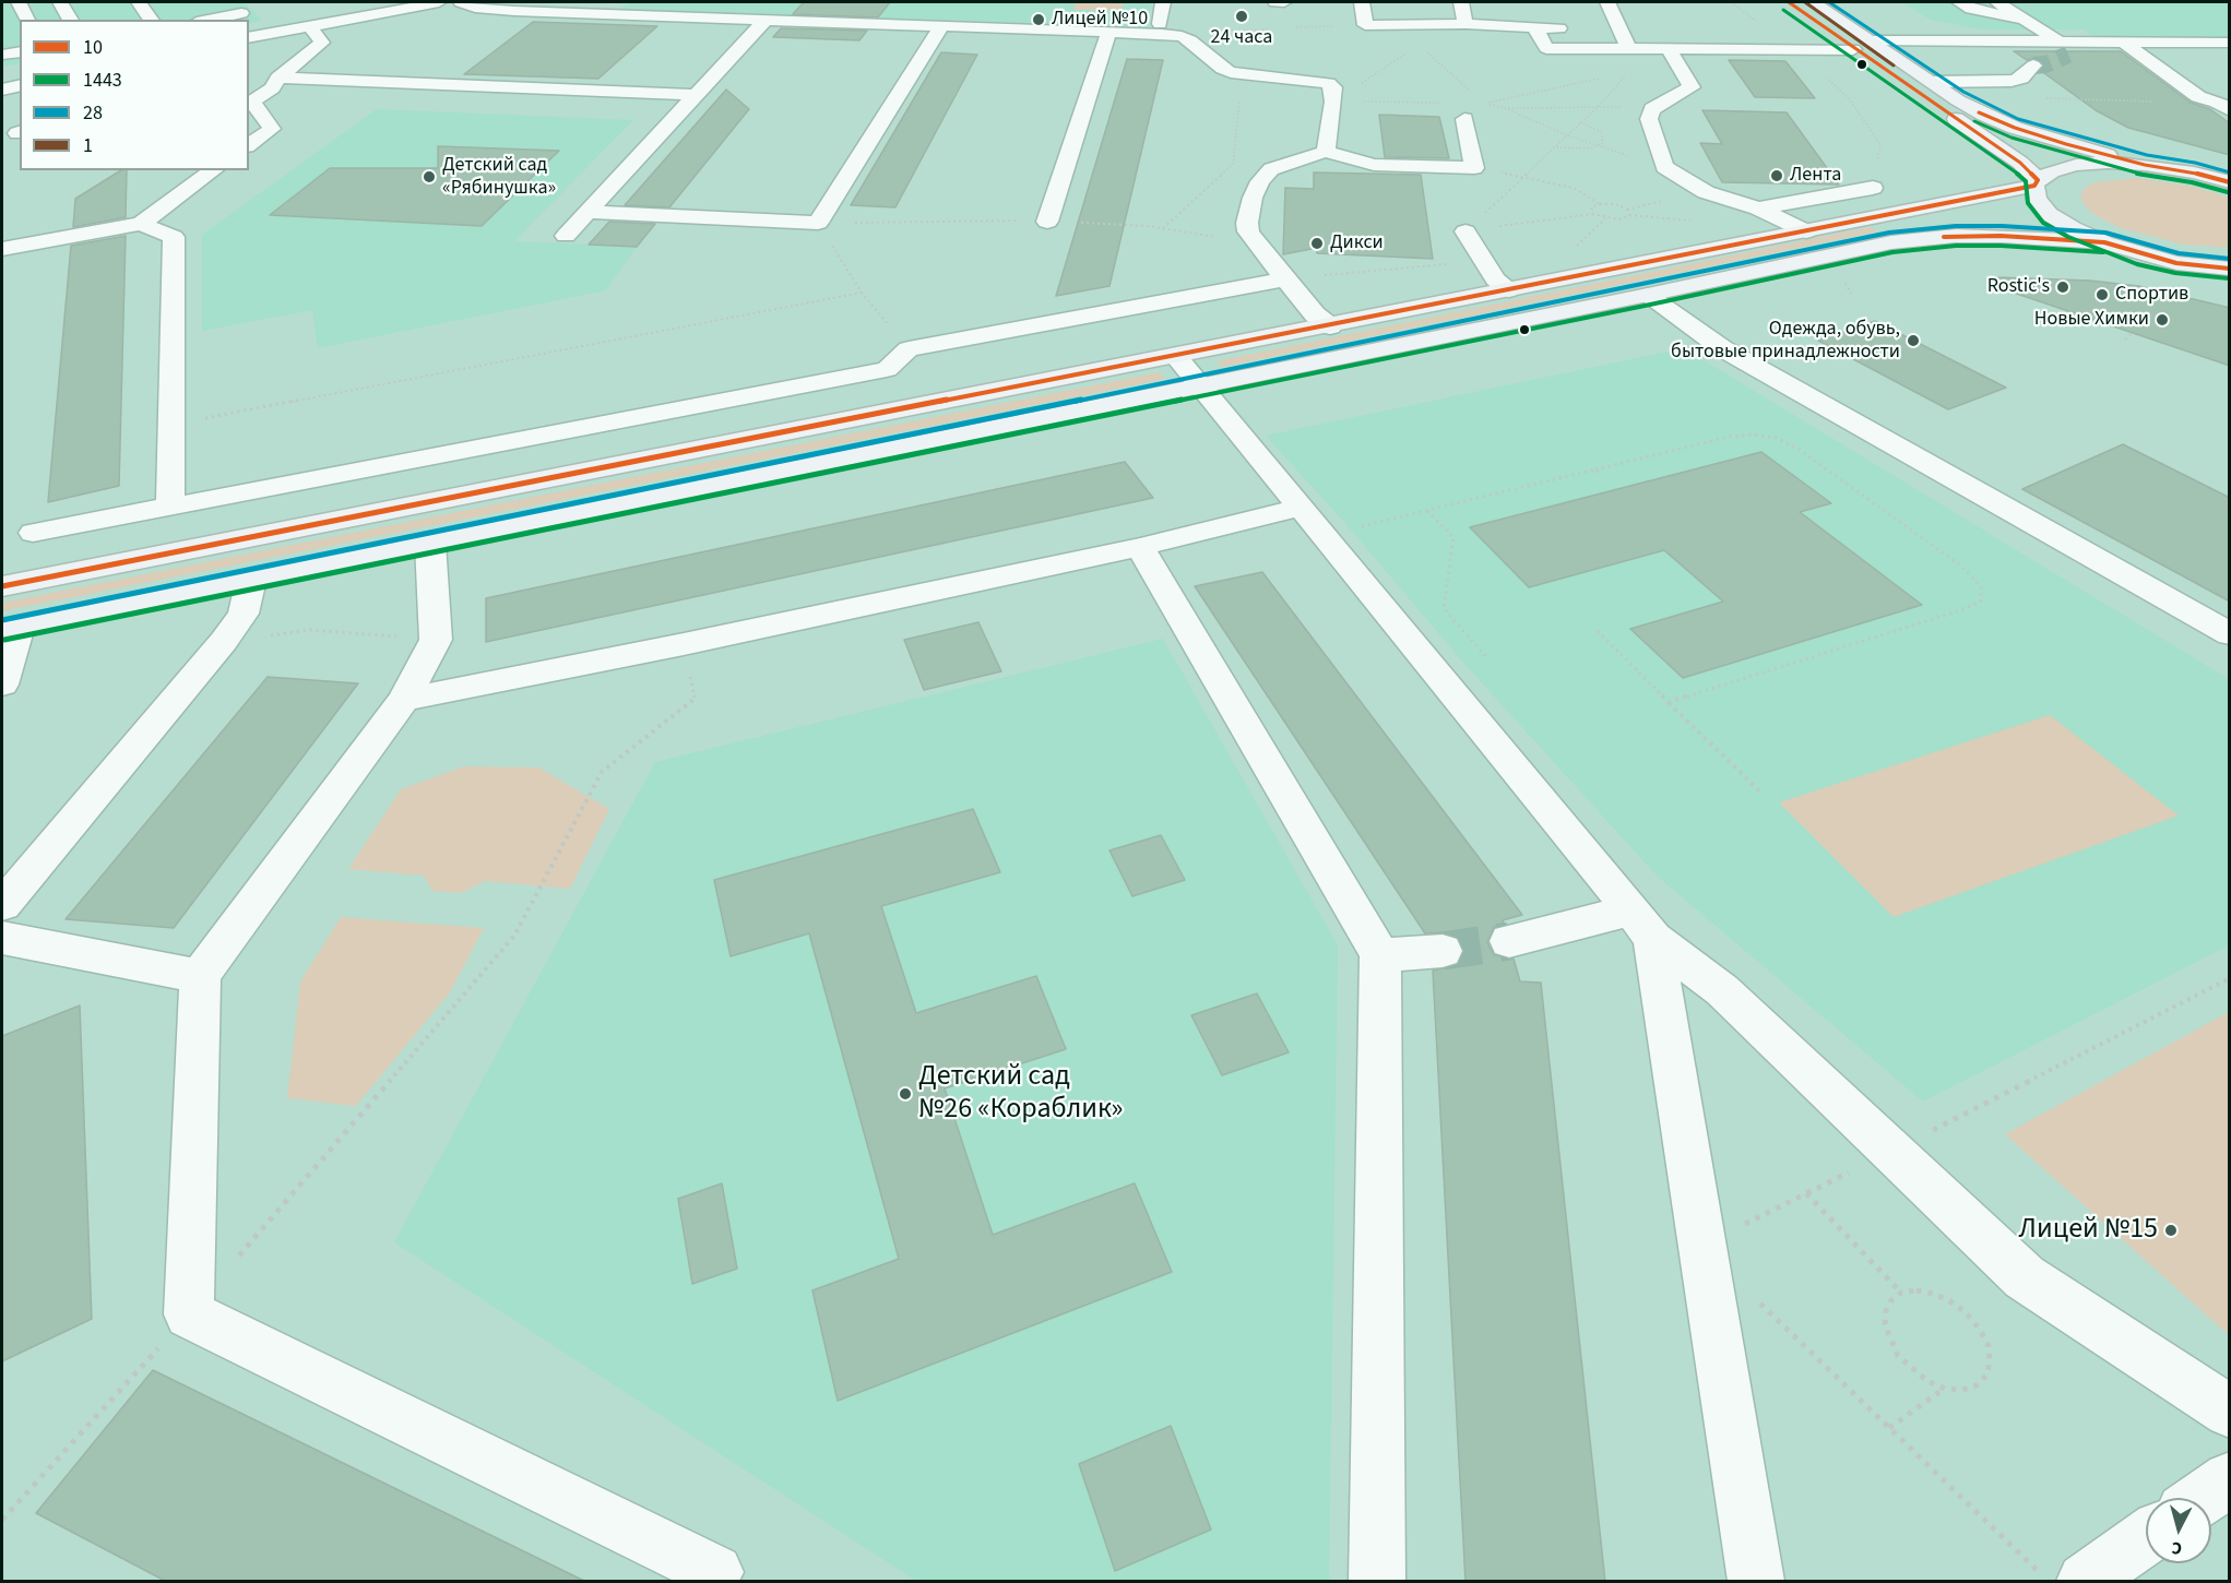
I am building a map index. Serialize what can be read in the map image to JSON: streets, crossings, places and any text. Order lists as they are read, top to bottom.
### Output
{
  "places": [
    "24 часа",
    "Лицей №10",
    "Лента",
    "Детский сад «Рябинушка»",
    "Дикси",
    "Rostic's",
    "Спортив",
    "Новые Химки",
    "Одежда, обувь, бытовые принадлежности",
    "Детский сад №26 «Кораблик»",
    "Лицей №15"
  ],
  "lines": [
    "transit line 10",
    "transit line 28",
    "transit line 1",
    "transit line 1443"
  ],
  "legend": [
    "10",
    "1443",
    "28",
    "1"
  ],
  "north": "bottom"
}
